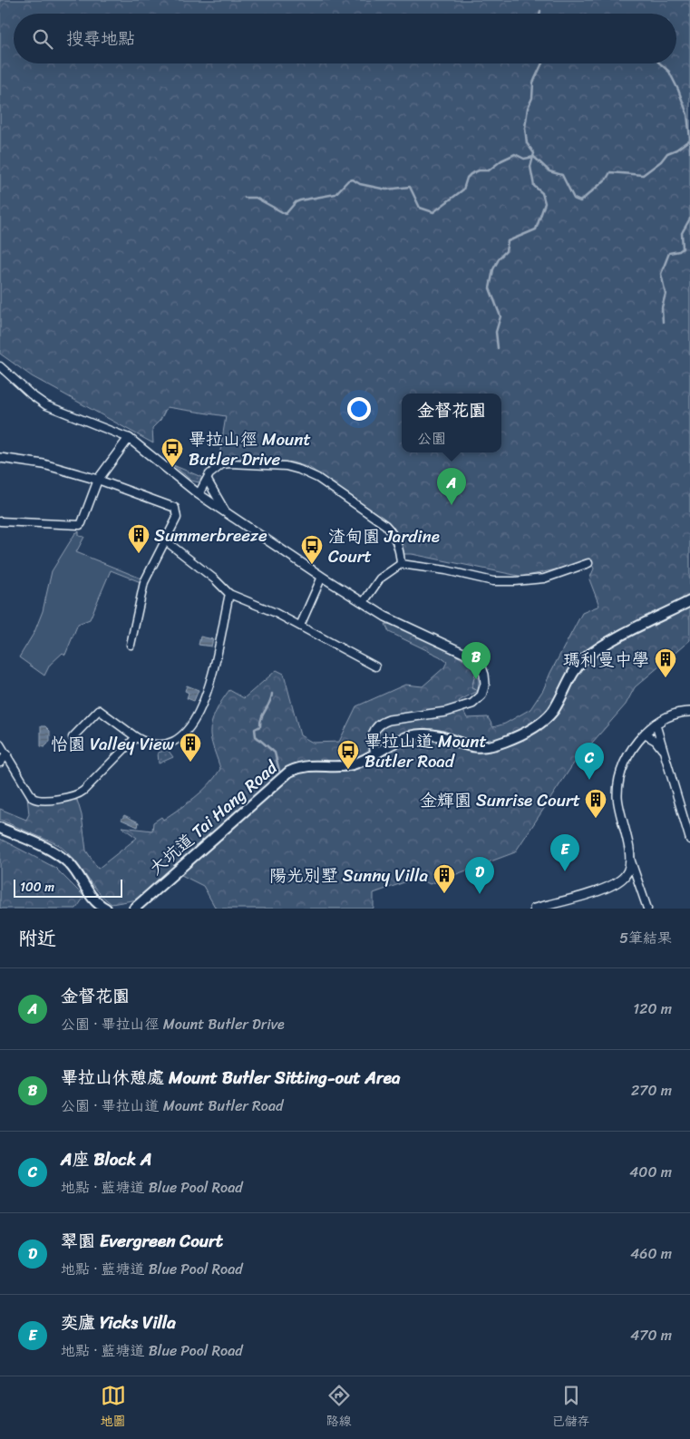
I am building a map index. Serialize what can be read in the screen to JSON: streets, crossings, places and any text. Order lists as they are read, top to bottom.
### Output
{
  "streets": {
    "main road": ["大坑道 Tai Hang Road"]
  },
  "places": {
    "bus stop": ["畢拉山徑 Mount Butler Drive", "渣甸園 Jardine Court", "畢拉山道 Mount Butler Road"],
    "building": [
      "Summerbreeze",
      "瑪利曼中學",
      "怡園 Valley View",
      "金輝園 Sunrise Court",
      "陽光別墅 Sunny Villa"
    ]
  },
  "scale_bar": "100 m",
  "page": {
    "search": "搜尋地點",
    "popup": ["金督花園", "公園"],
    "pins": [
      "A",
      "B",
      "C",
      "E",
      "D"
    ],
    "scale": "100 m",
    "heading": ["附近", "5筆結果"],
    "list": [
      {
        "mark": "A",
        "name": "金督花園",
        "note": "公園 · 畢拉山徑 Mount Butler Drive",
        "value": "120 m"
      },
      {
        "mark": "B",
        "name": "畢拉山休憩處 Mount Butler Sitting-out Area",
        "note": "公園 · 畢拉山道 Mount Butler Road",
        "value": "270 m"
      },
      {
        "mark": "C",
        "name": "A座 Block A",
        "note": "地點 · 藍塘道 Blue Pool Road",
        "value": "400 m"
      },
      {
        "mark": "D",
        "name": "翠園 Evergreen Court",
        "note": "地點 · 藍塘道 Blue Pool Road",
        "value": "460 m"
      },
      {
        "mark": "E",
        "name": "奕廬 Yicks Villa",
        "note": "地點 · 藍塘道 Blue Pool Road",
        "value": "470 m"
      }
    ],
    "nav": ["地圖", "路線", "已儲存"]
  }
}
